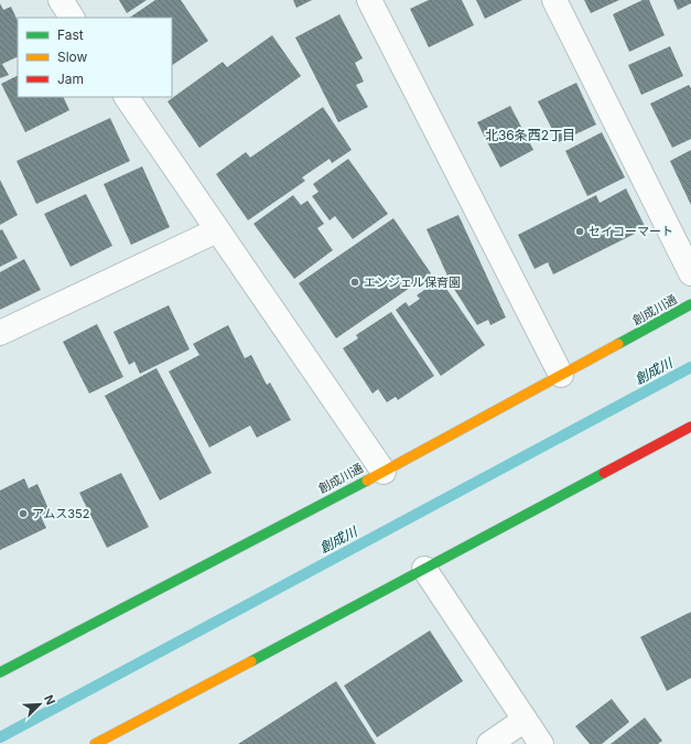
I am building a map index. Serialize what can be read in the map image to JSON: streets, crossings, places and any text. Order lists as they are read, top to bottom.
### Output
{
  "streets": {
    "highway": ["創成川通"]
  },
  "districts": ["北36条西2丁目"],
  "water": ["創成川"],
  "places": ["セイコーマート", "エンジェル保育園", "アムス352"],
  "legend": ["Fast", "Slow", "Jam"],
  "north": "top right"
}
